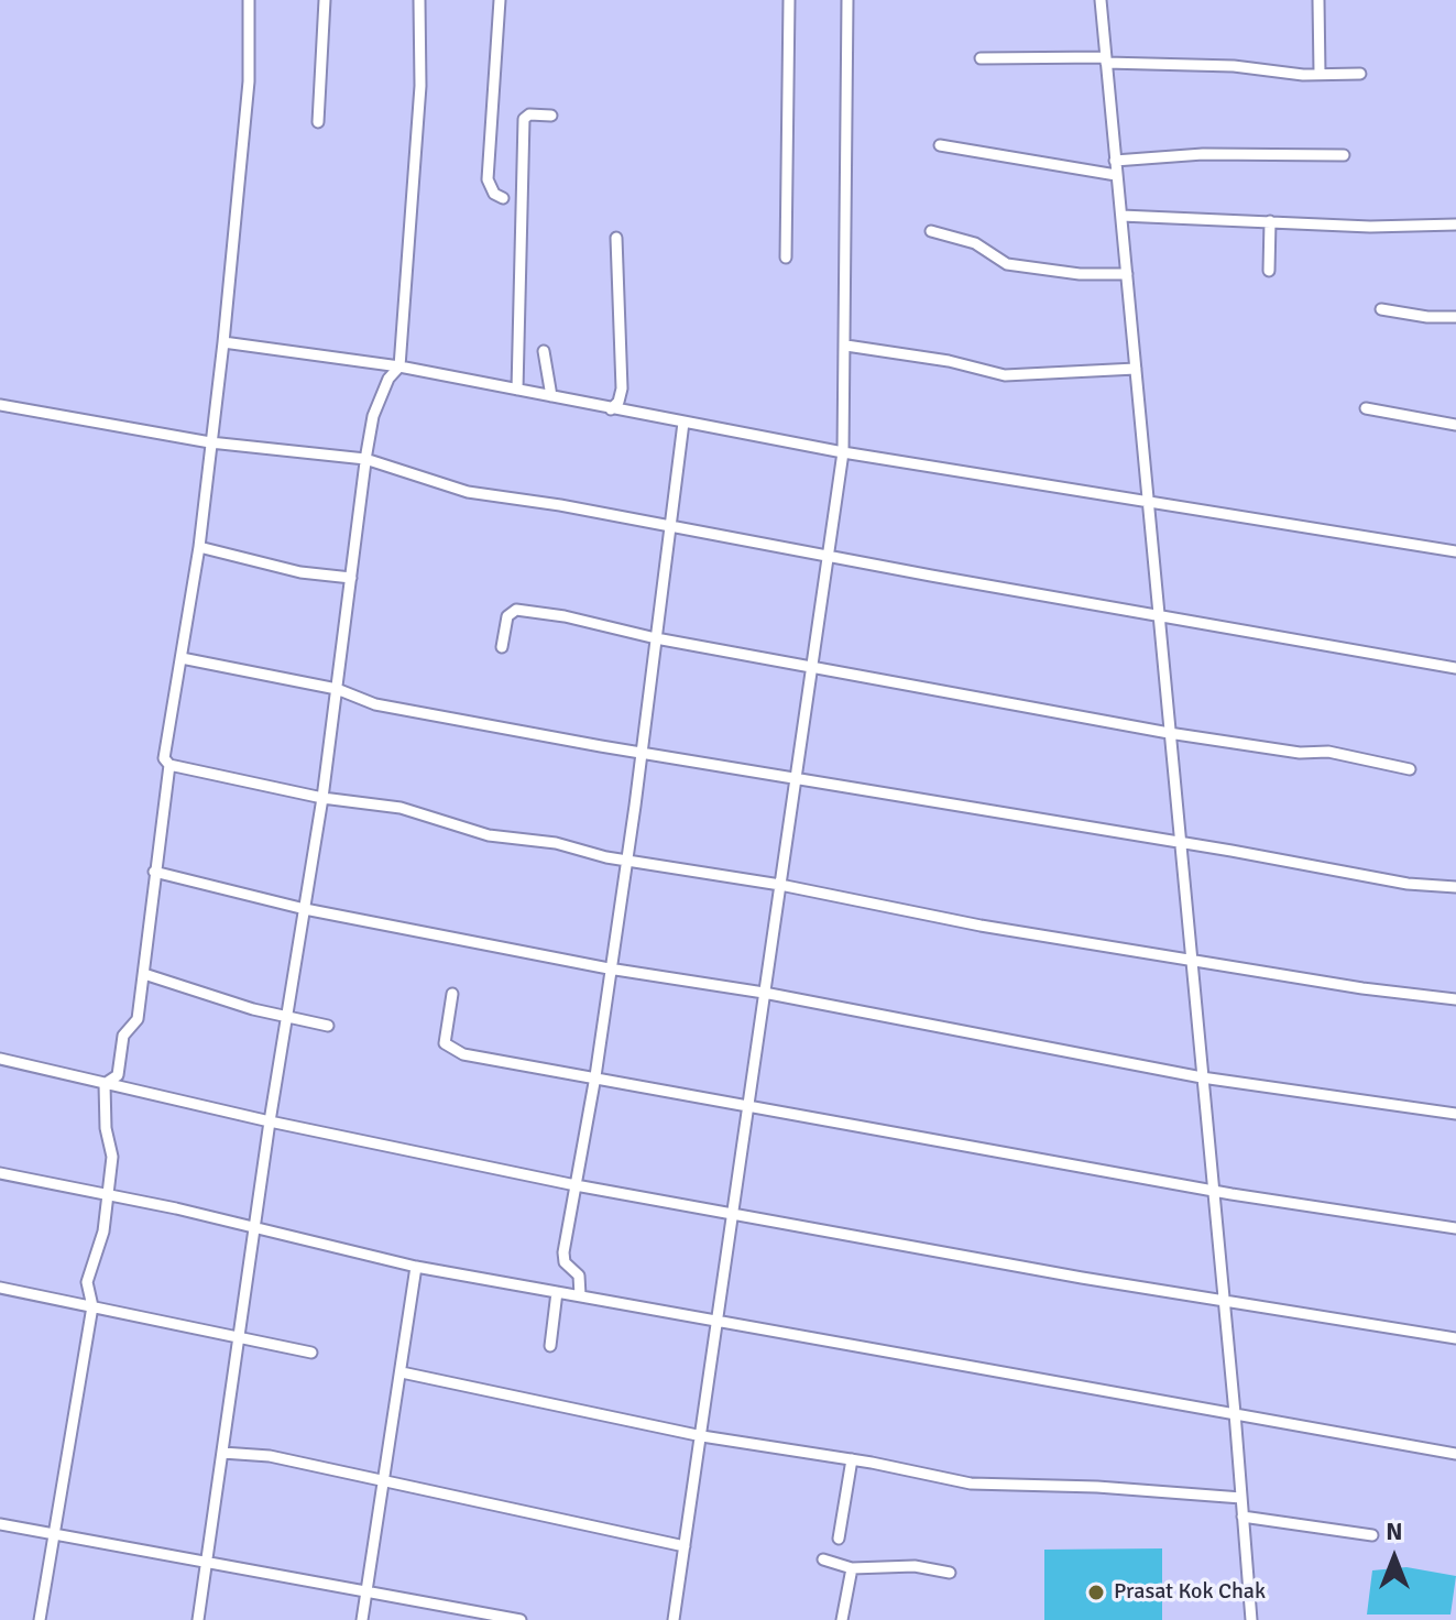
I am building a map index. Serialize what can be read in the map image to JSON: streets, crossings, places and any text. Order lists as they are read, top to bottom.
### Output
{
  "places": ["Prasat Kok Chak"],
  "north": "top"
}
